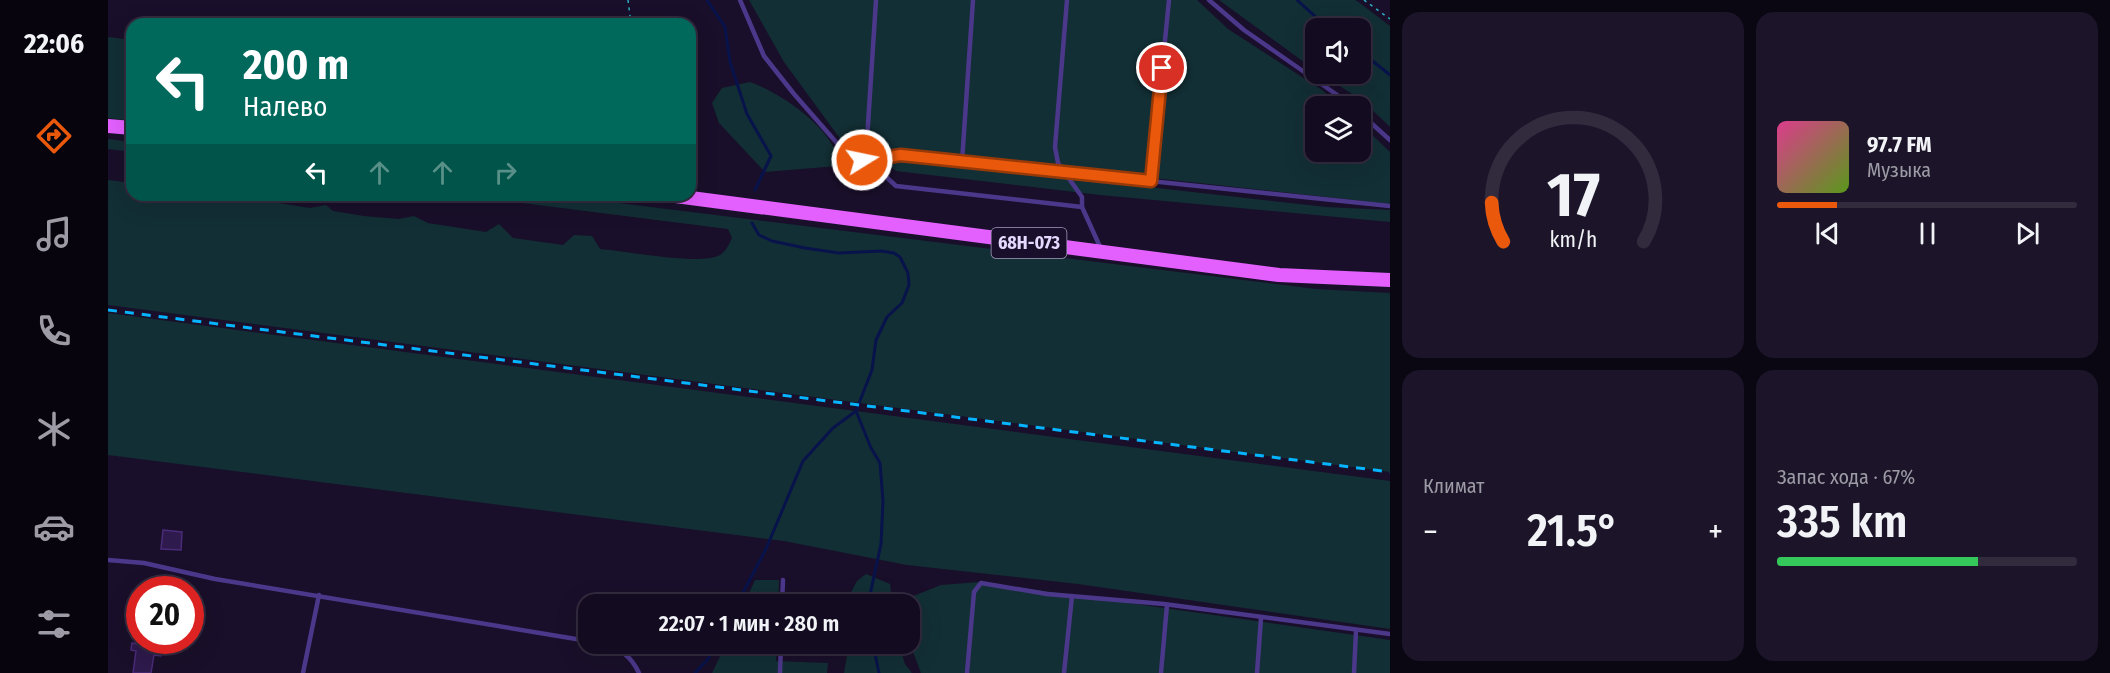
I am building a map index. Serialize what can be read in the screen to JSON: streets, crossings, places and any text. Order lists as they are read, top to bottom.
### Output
{
  "streets": {
    "main road": ["68Н-073"]
  },
  "page": {
    "tabs": "22:06",
    "turn": ["200 m", "Налево"],
    "song": ["97.7 FM", "Музыка"],
    "tile": [
      "Климат",
      ["Запас хода · 67%", "335 km"]
    ],
    "heat": ["−", "21.5°", "+"],
    "limit": "20",
    "trip": "22:07 · 1 мин · 280 m",
    "gauge": ["17", "km/h"]
  }
}
